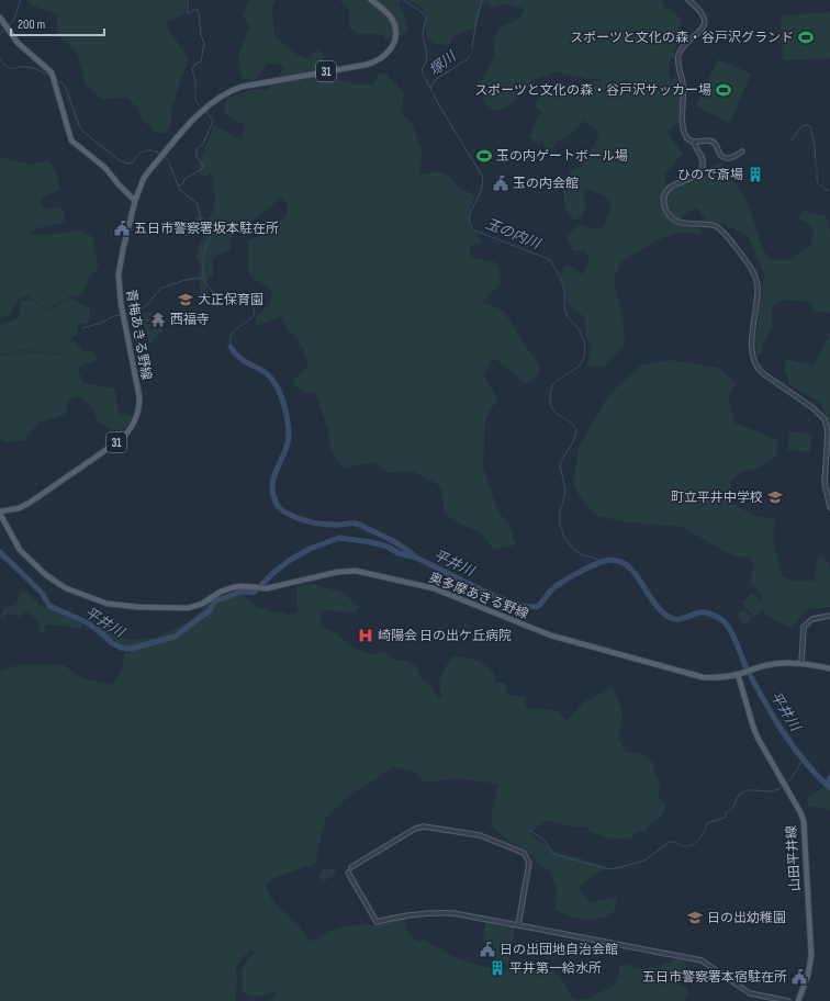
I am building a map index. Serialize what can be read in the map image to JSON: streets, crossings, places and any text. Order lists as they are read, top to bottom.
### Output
{
  "streets": {
    "main road": [
      "31",
      "青梅あきる野線",
      "奥多摩あきる野線",
      "山田平井線"
    ]
  },
  "crossings": [
    ["青梅あきる野線", "奥多摩あきる野線"],
    ["奥多摩あきる野線", "山田平井線"]
  ],
  "water": ["塚川", "玉の内川", "平井川"],
  "places": {
    "sports": ["スポーツと文化の森・谷戸沢グランド", "スポーツと文化の森・谷戸沢サッカー場", "玉の内ゲートボール場"],
    "building": ["ひので斎場", "平井第一給水所"],
    "public building": [
      "玉の内会館",
      "五日市警察署坂本駐在所",
      "日の出団地自治会館",
      "五日市警察署本宿駐在所"
    ],
    "school or university": ["大正保育園", "町立平井中学校", "日の出幼稚園"],
    "temple": ["西福寺"],
    "hospital": ["崎陽会 日の出ケ丘病院"]
  },
  "scale_bar": "200 m"
}
